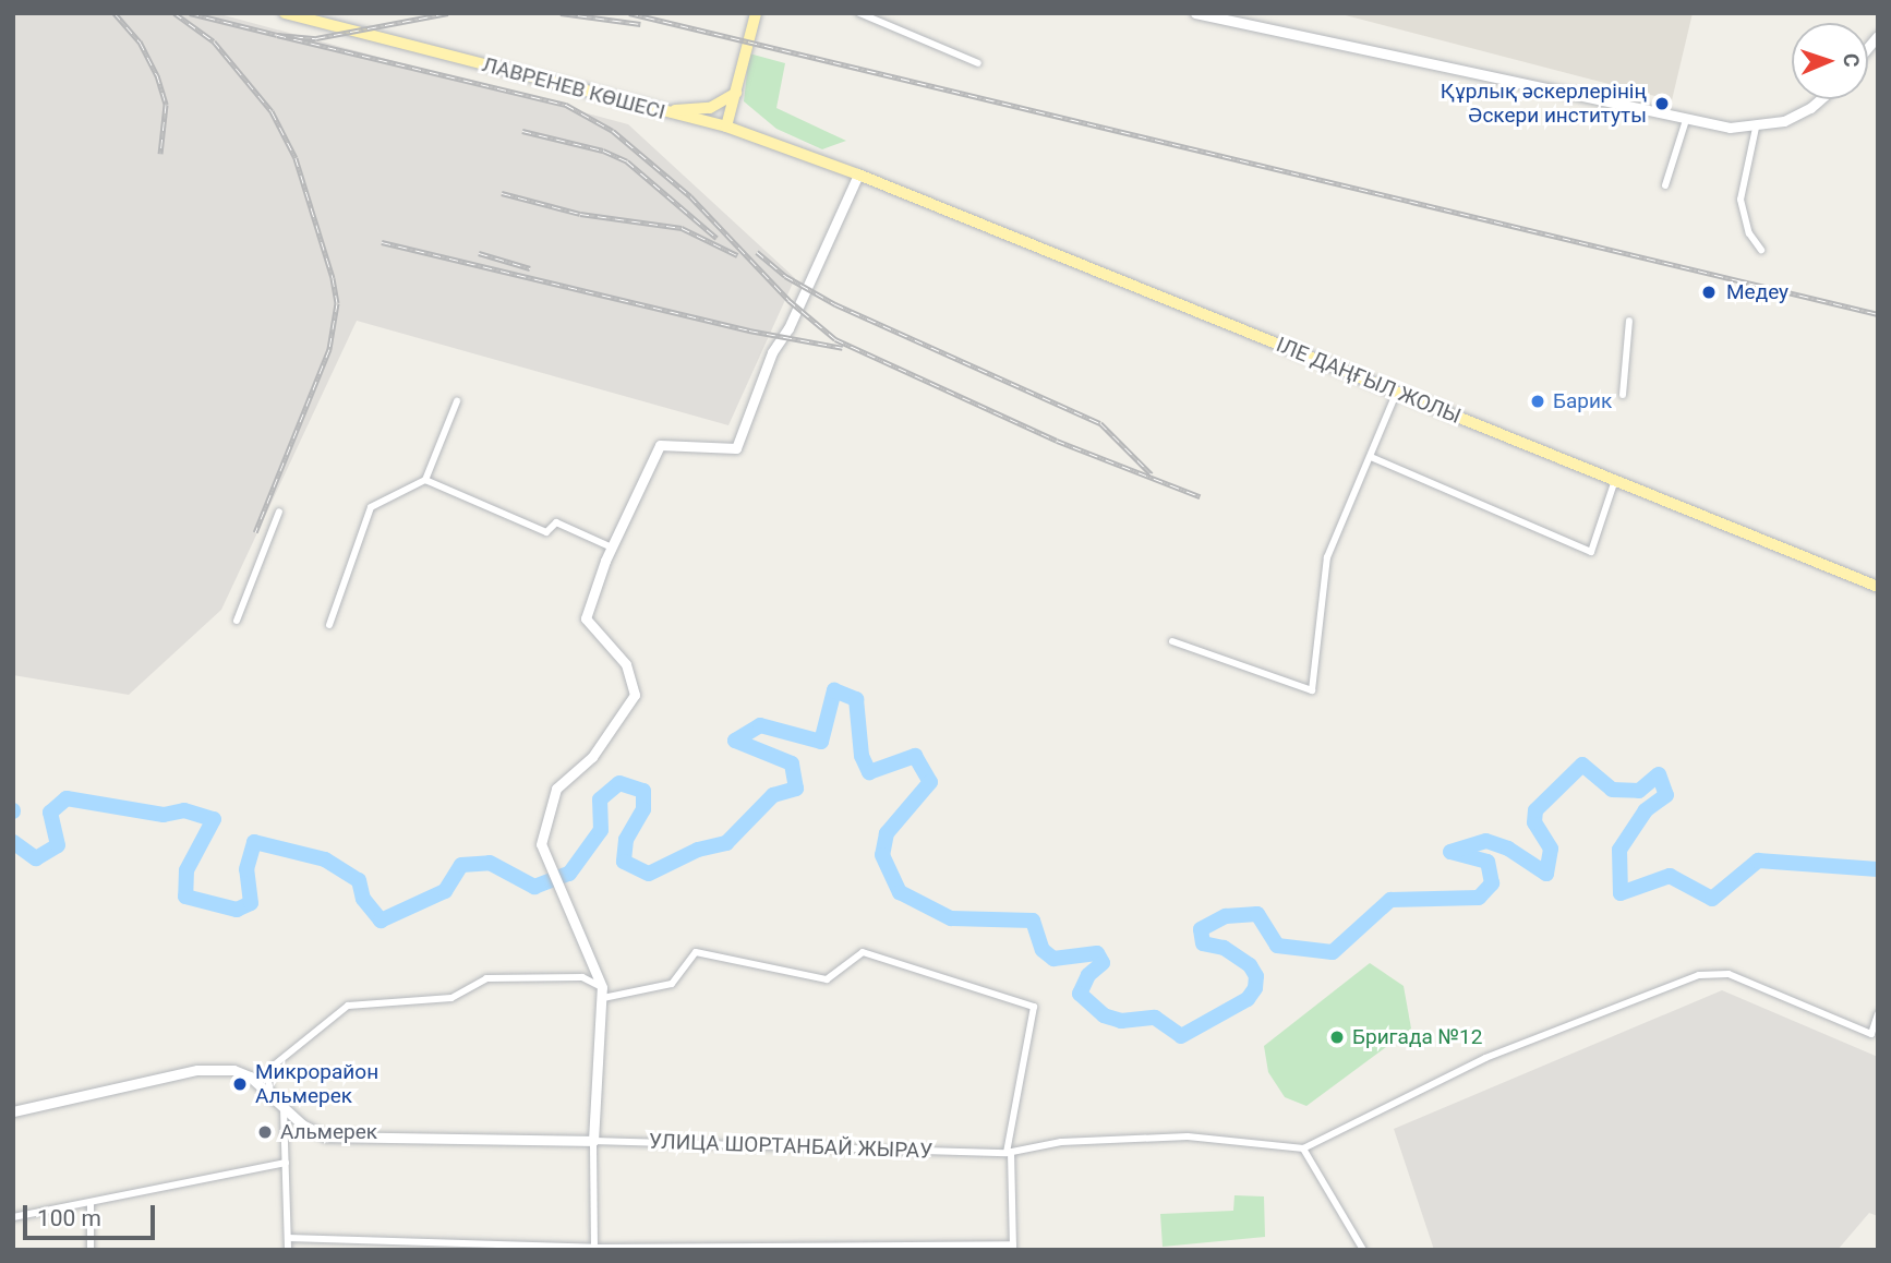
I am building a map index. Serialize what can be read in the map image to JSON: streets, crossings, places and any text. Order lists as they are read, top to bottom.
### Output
{
  "streets": {
    "main road": ["ЛАВРЕНЕВ КӨШЕСІ", "ІЛЕ ДАҢҒЫЛ ЖОЛЫ"],
    "street": ["УЛИЦА ШОРТАНБАЙ ЖЫРАУ"]
  },
  "crossings": [
    ["ЛАВРЕНЕВ КӨШЕСІ", "ІЛЕ ДАҢҒЫЛ ЖОЛЫ"]
  ],
  "places": [
    "Құрлық әскерлерінің Әскери институты",
    "Медеу",
    "Барик",
    "Бригада №12",
    "Микрорайон Альмерек",
    "Альмерек"
  ],
  "scale_bar": "100 m",
  "north": "right"
}
